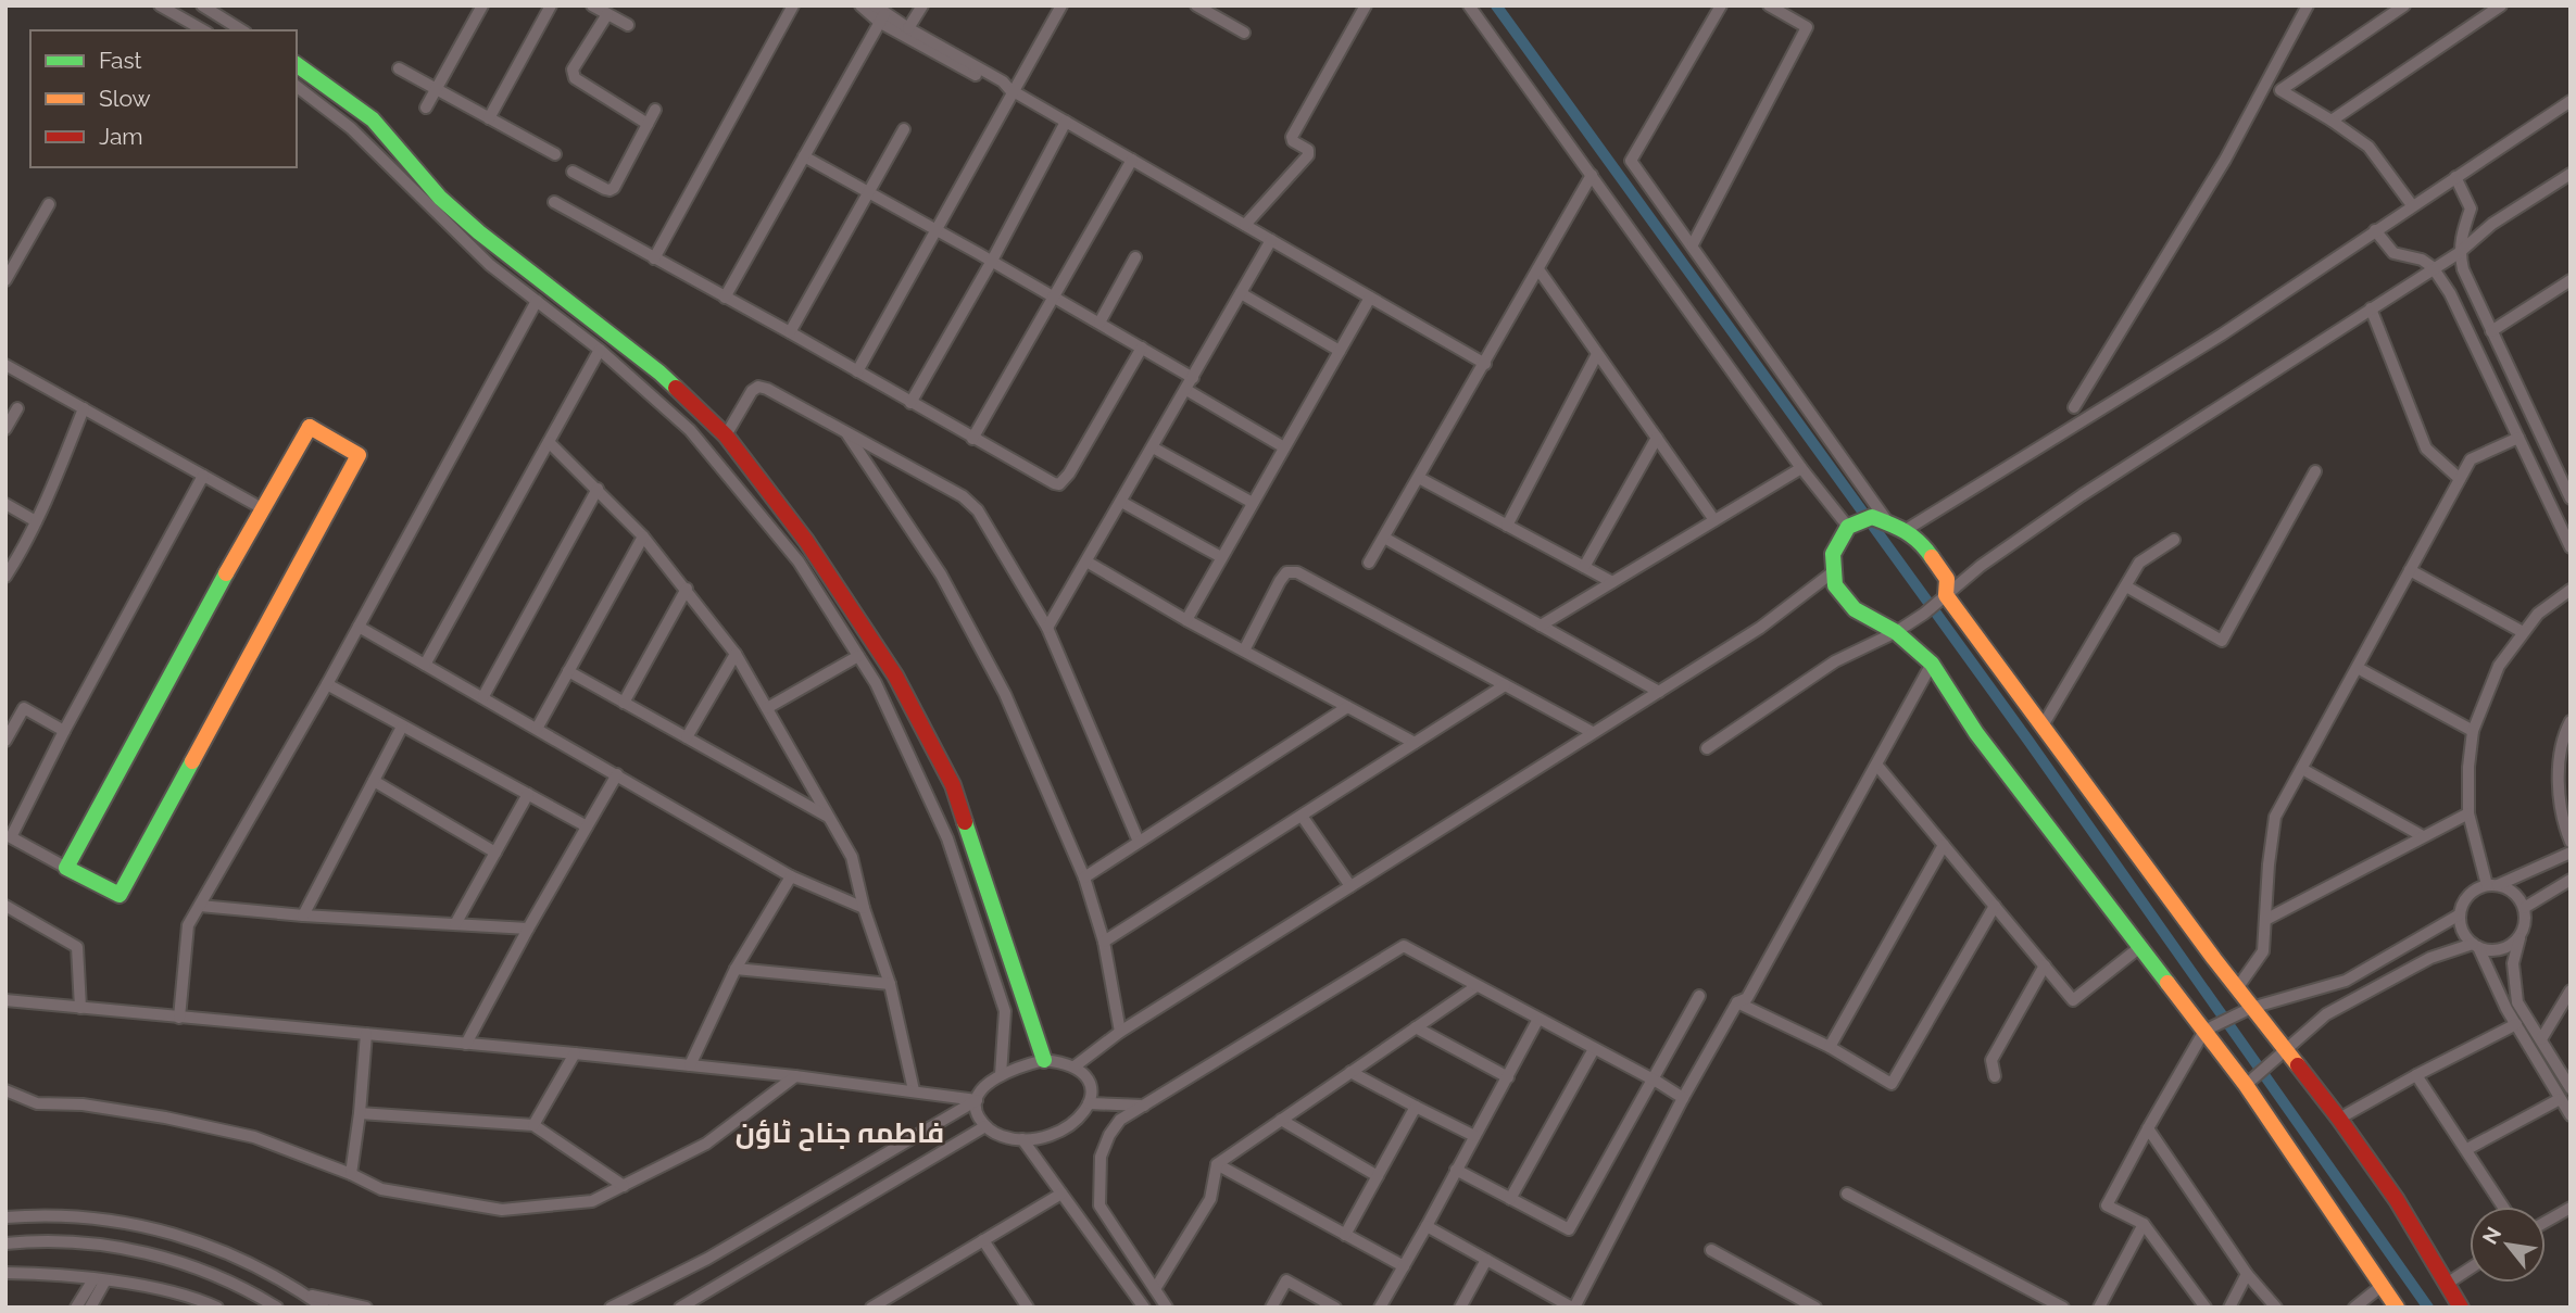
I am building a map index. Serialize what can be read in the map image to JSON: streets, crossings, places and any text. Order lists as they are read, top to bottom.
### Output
{
  "districts": ["فاطمہ جناح ٹاؤن"],
  "legend": ["Fast", "Slow", "Jam"],
  "north": "top left"
}
